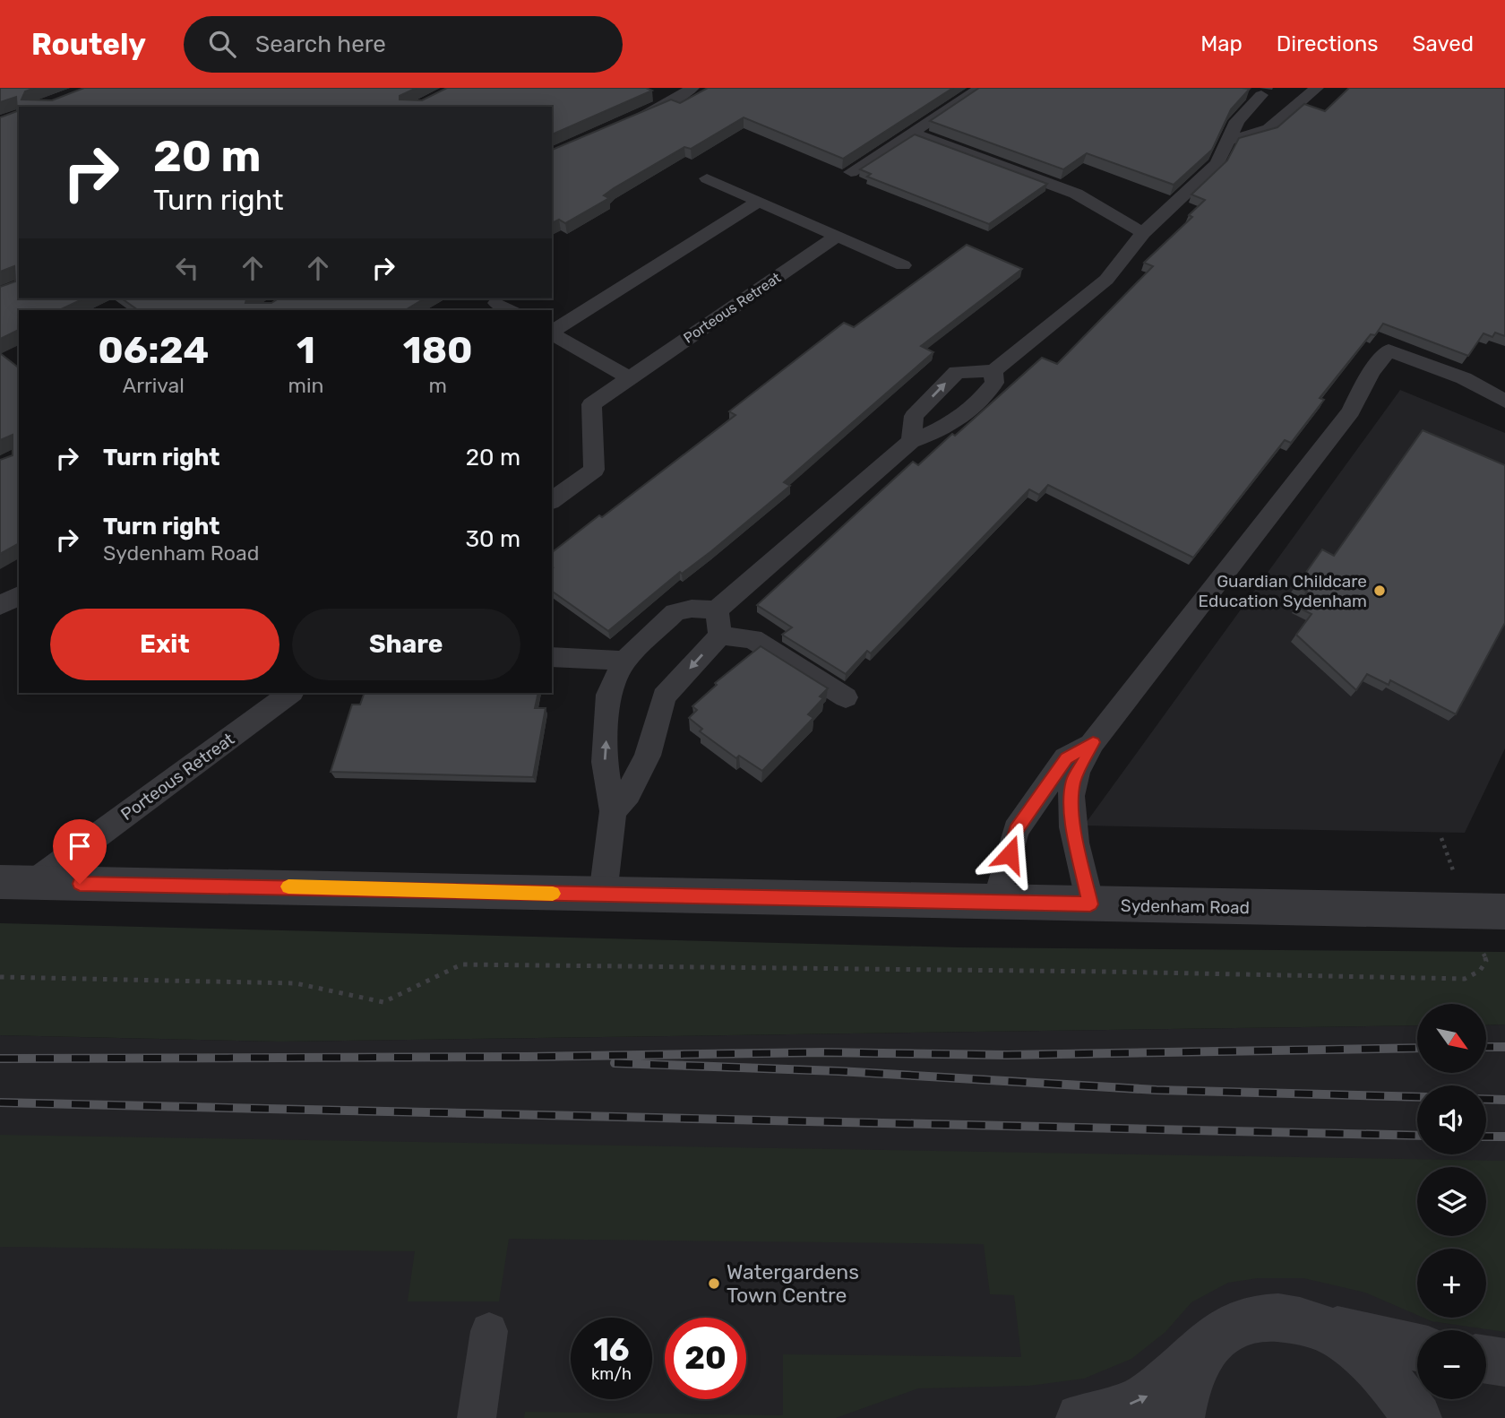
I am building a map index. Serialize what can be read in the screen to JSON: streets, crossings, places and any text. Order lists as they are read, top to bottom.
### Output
{
  "streets": {
    "street": ["Sydenham Road"],
    "lane": ["Porteous Retreat"]
  },
  "crossings": [
    ["Porteous Retreat", "Sydenham Road"]
  ],
  "places": ["Guardian Childcare Education Sydenham", "Watergardens Town Centre"],
  "north": "bottom right",
  "page": {
    "header": "Routely",
    "search": "Search here",
    "nav": ["Map", "Directions", "Saved"],
    "turn": ["20 m", "Turn right"],
    "eta": [
      "06:24",
      "Arrival",
      "1",
      "min",
      "180",
      "m"
    ],
    "list": [
      {
        "name": "Turn right",
        "value": "20 m"
      },
      {
        "name": "Turn right",
        "note": "Sydenham Road",
        "value": "30 m"
      }
    ],
    "buttons": ["Exit", "Share"],
    "map_buttons": ["+", "−"],
    "speed": "16 km/h",
    "limit": "20"
  }
}
